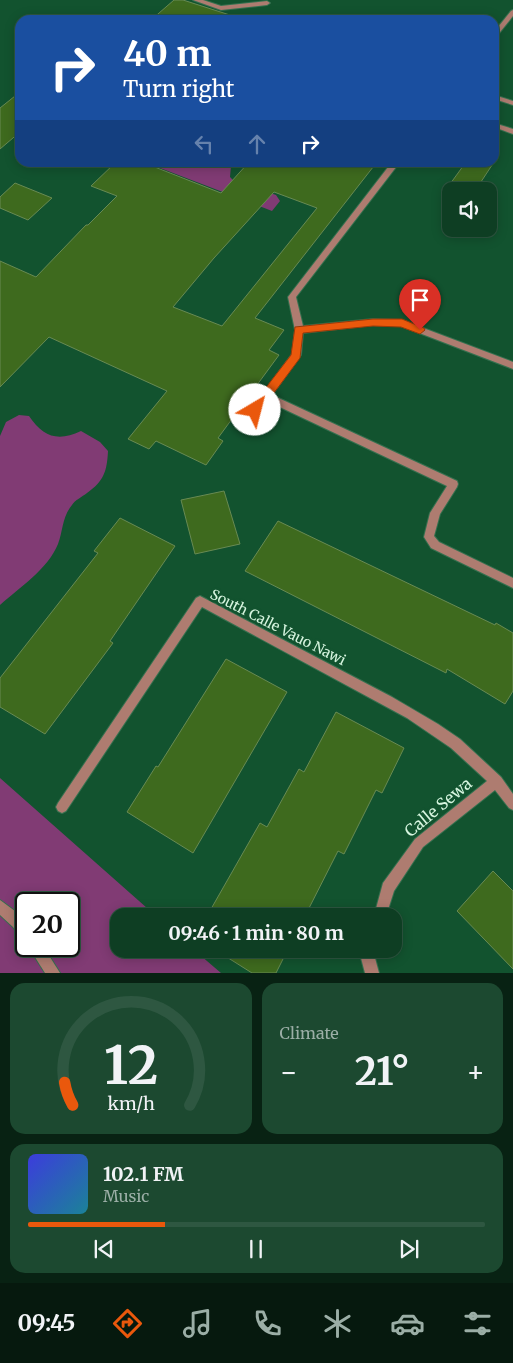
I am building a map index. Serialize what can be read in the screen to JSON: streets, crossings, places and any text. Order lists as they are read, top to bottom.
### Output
{
  "streets": {
    "street": ["South Calle Vauo Nawi", "Calle Sewa"]
  },
  "crossings": [
    ["South Calle Vauo Nawi", "Calle Sewa"]
  ],
  "page": {
    "turn": ["40 m", "Turn right"],
    "limit": "20",
    "trip": "09:46 · 1 min · 80 m",
    "tile": "Climate",
    "heat": ["−", "21°", "+"],
    "song": ["102.1 FM", "Music"],
    "tabs": "09:45",
    "gauge": ["12", "km/h"]
  }
}
